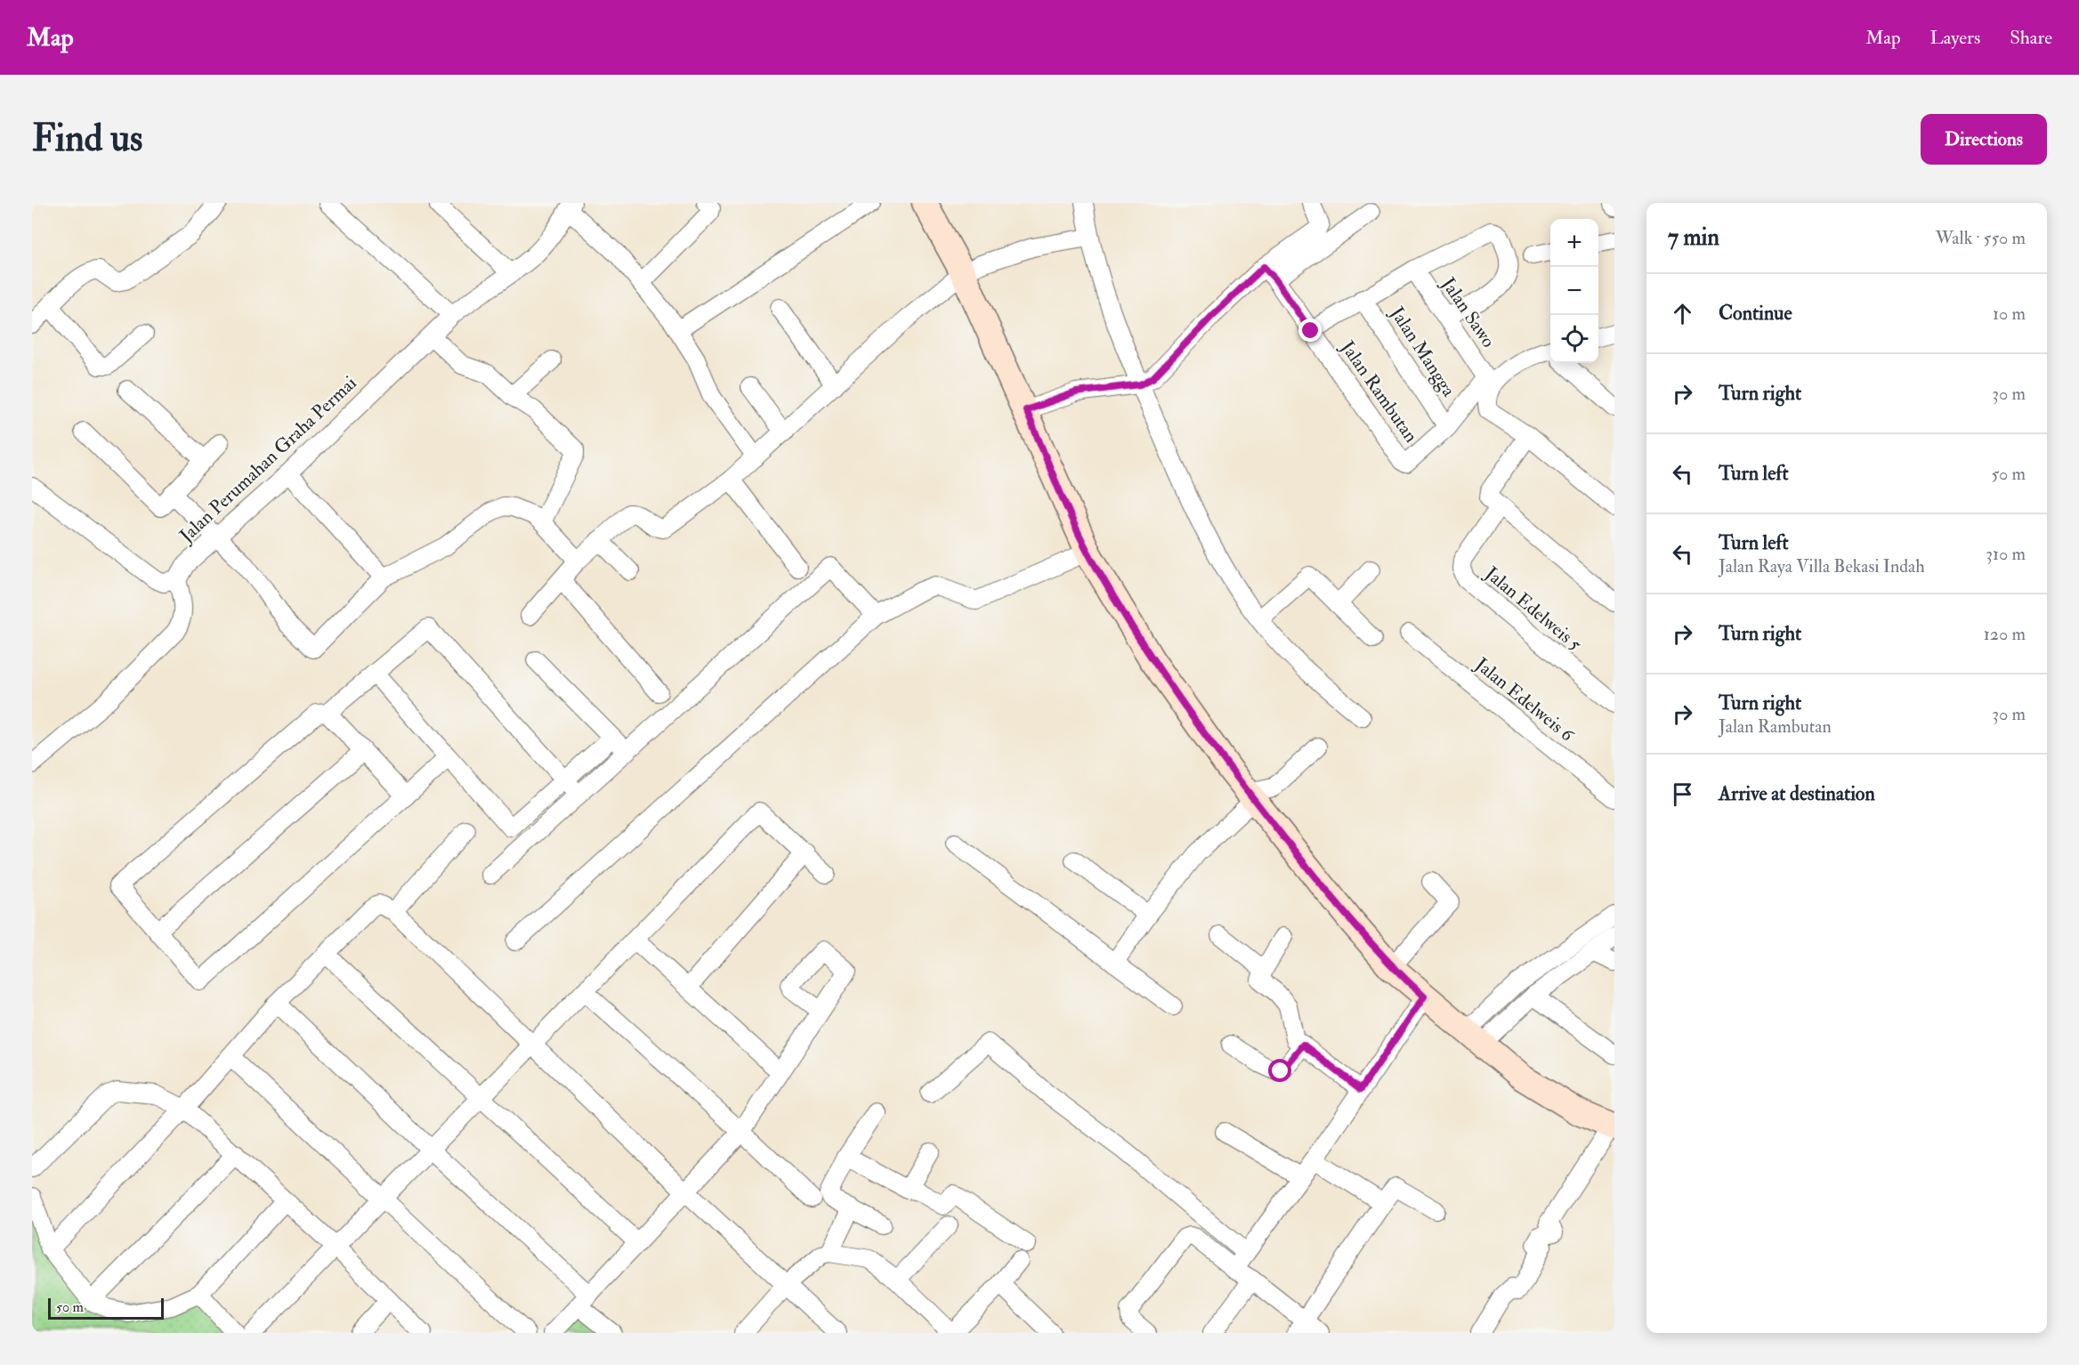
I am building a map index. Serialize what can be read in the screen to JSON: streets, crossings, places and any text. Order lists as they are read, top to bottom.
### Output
{
  "streets": {
    "street": [
      "Jalan Sawo",
      "Jalan Mangga",
      "Jalan Rambutan",
      "Jalan Perumahan Graha Permai",
      "Jalan Edelweis 5",
      "Jalan Edelweis 6"
    ]
  },
  "crossings": [
    ["Jalan Sawo", "Jalan Mangga"],
    ["Jalan Sawo", "Jalan Rambutan"],
    ["Jalan Mangga", "Jalan Rambutan"]
  ],
  "scale_bar": "50 m",
  "page": {
    "header": "Map",
    "nav": ["Map", "Layers", "Share"],
    "buttons": "Directions",
    "title": "Find us",
    "heading": ["7 min", "Walk · 550 m"],
    "map_buttons": ["+", "−"],
    "list": [
      ["Continue", "10 m"],
      ["Turn right", "30 m"],
      ["Turn left", "50 m"],
      ["Turn left", "Jalan Raya Villa Bekasi Indah", "310 m"],
      ["Turn right", "120 m"],
      ["Turn right", "Jalan Rambutan", "30 m"],
      "Arrive at destination"
    ],
    "scale": "50 m"
  }
}
